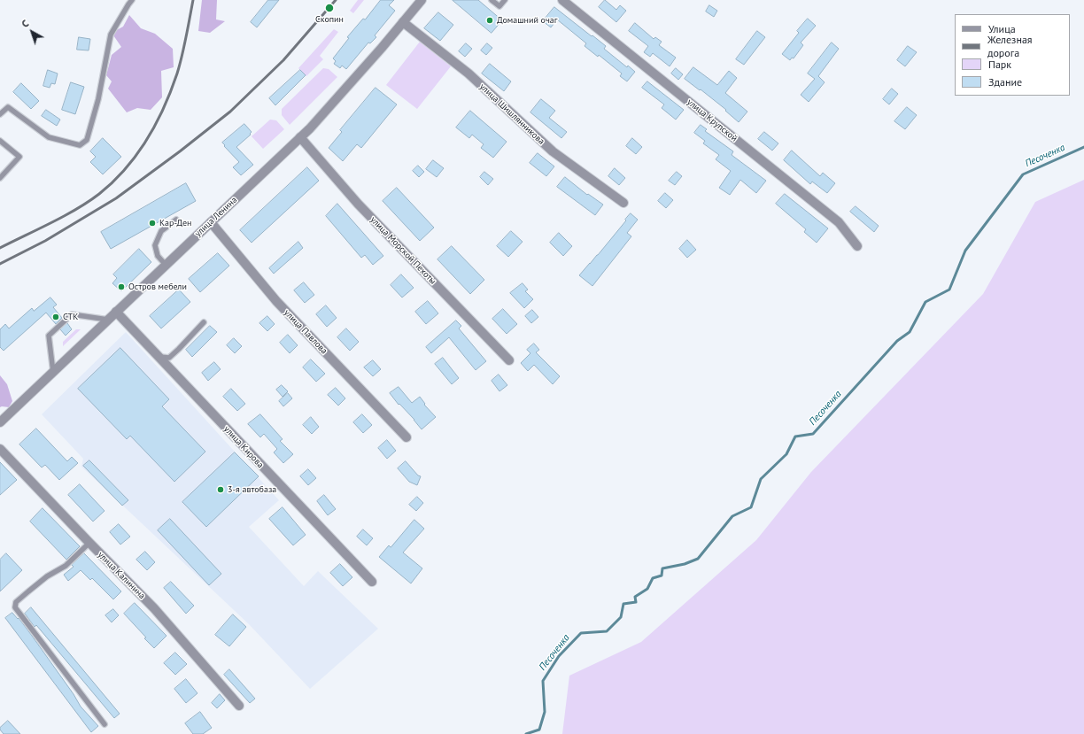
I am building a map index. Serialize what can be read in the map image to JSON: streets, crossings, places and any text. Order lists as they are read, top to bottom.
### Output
{
  "streets": {
    "street": [
      "улица Шишлянникова",
      "улица Крупской",
      "улица Ленина",
      "улица Морской Пехоты",
      "улица Павлова",
      "улица Кирова",
      "улица Калинина"
    ]
  },
  "crossings": [
    ["улица Шишлянникова", "улица Ленина"],
    ["улица Ленина", "улица Морской Пехоты"],
    ["улица Ленина", "улица Павлова"],
    ["улица Ленина", "улица Кирова"]
  ],
  "water": ["Песоченка"],
  "places": [
    "Скопин",
    "Домашний очаг",
    "Кар-Ден",
    "Остров мебели",
    "СТК",
    "3-я автобаза"
  ],
  "legend": [
    "Улица",
    "Железная дорога",
    "Парк",
    "Здание"
  ],
  "north": "top left"
}
